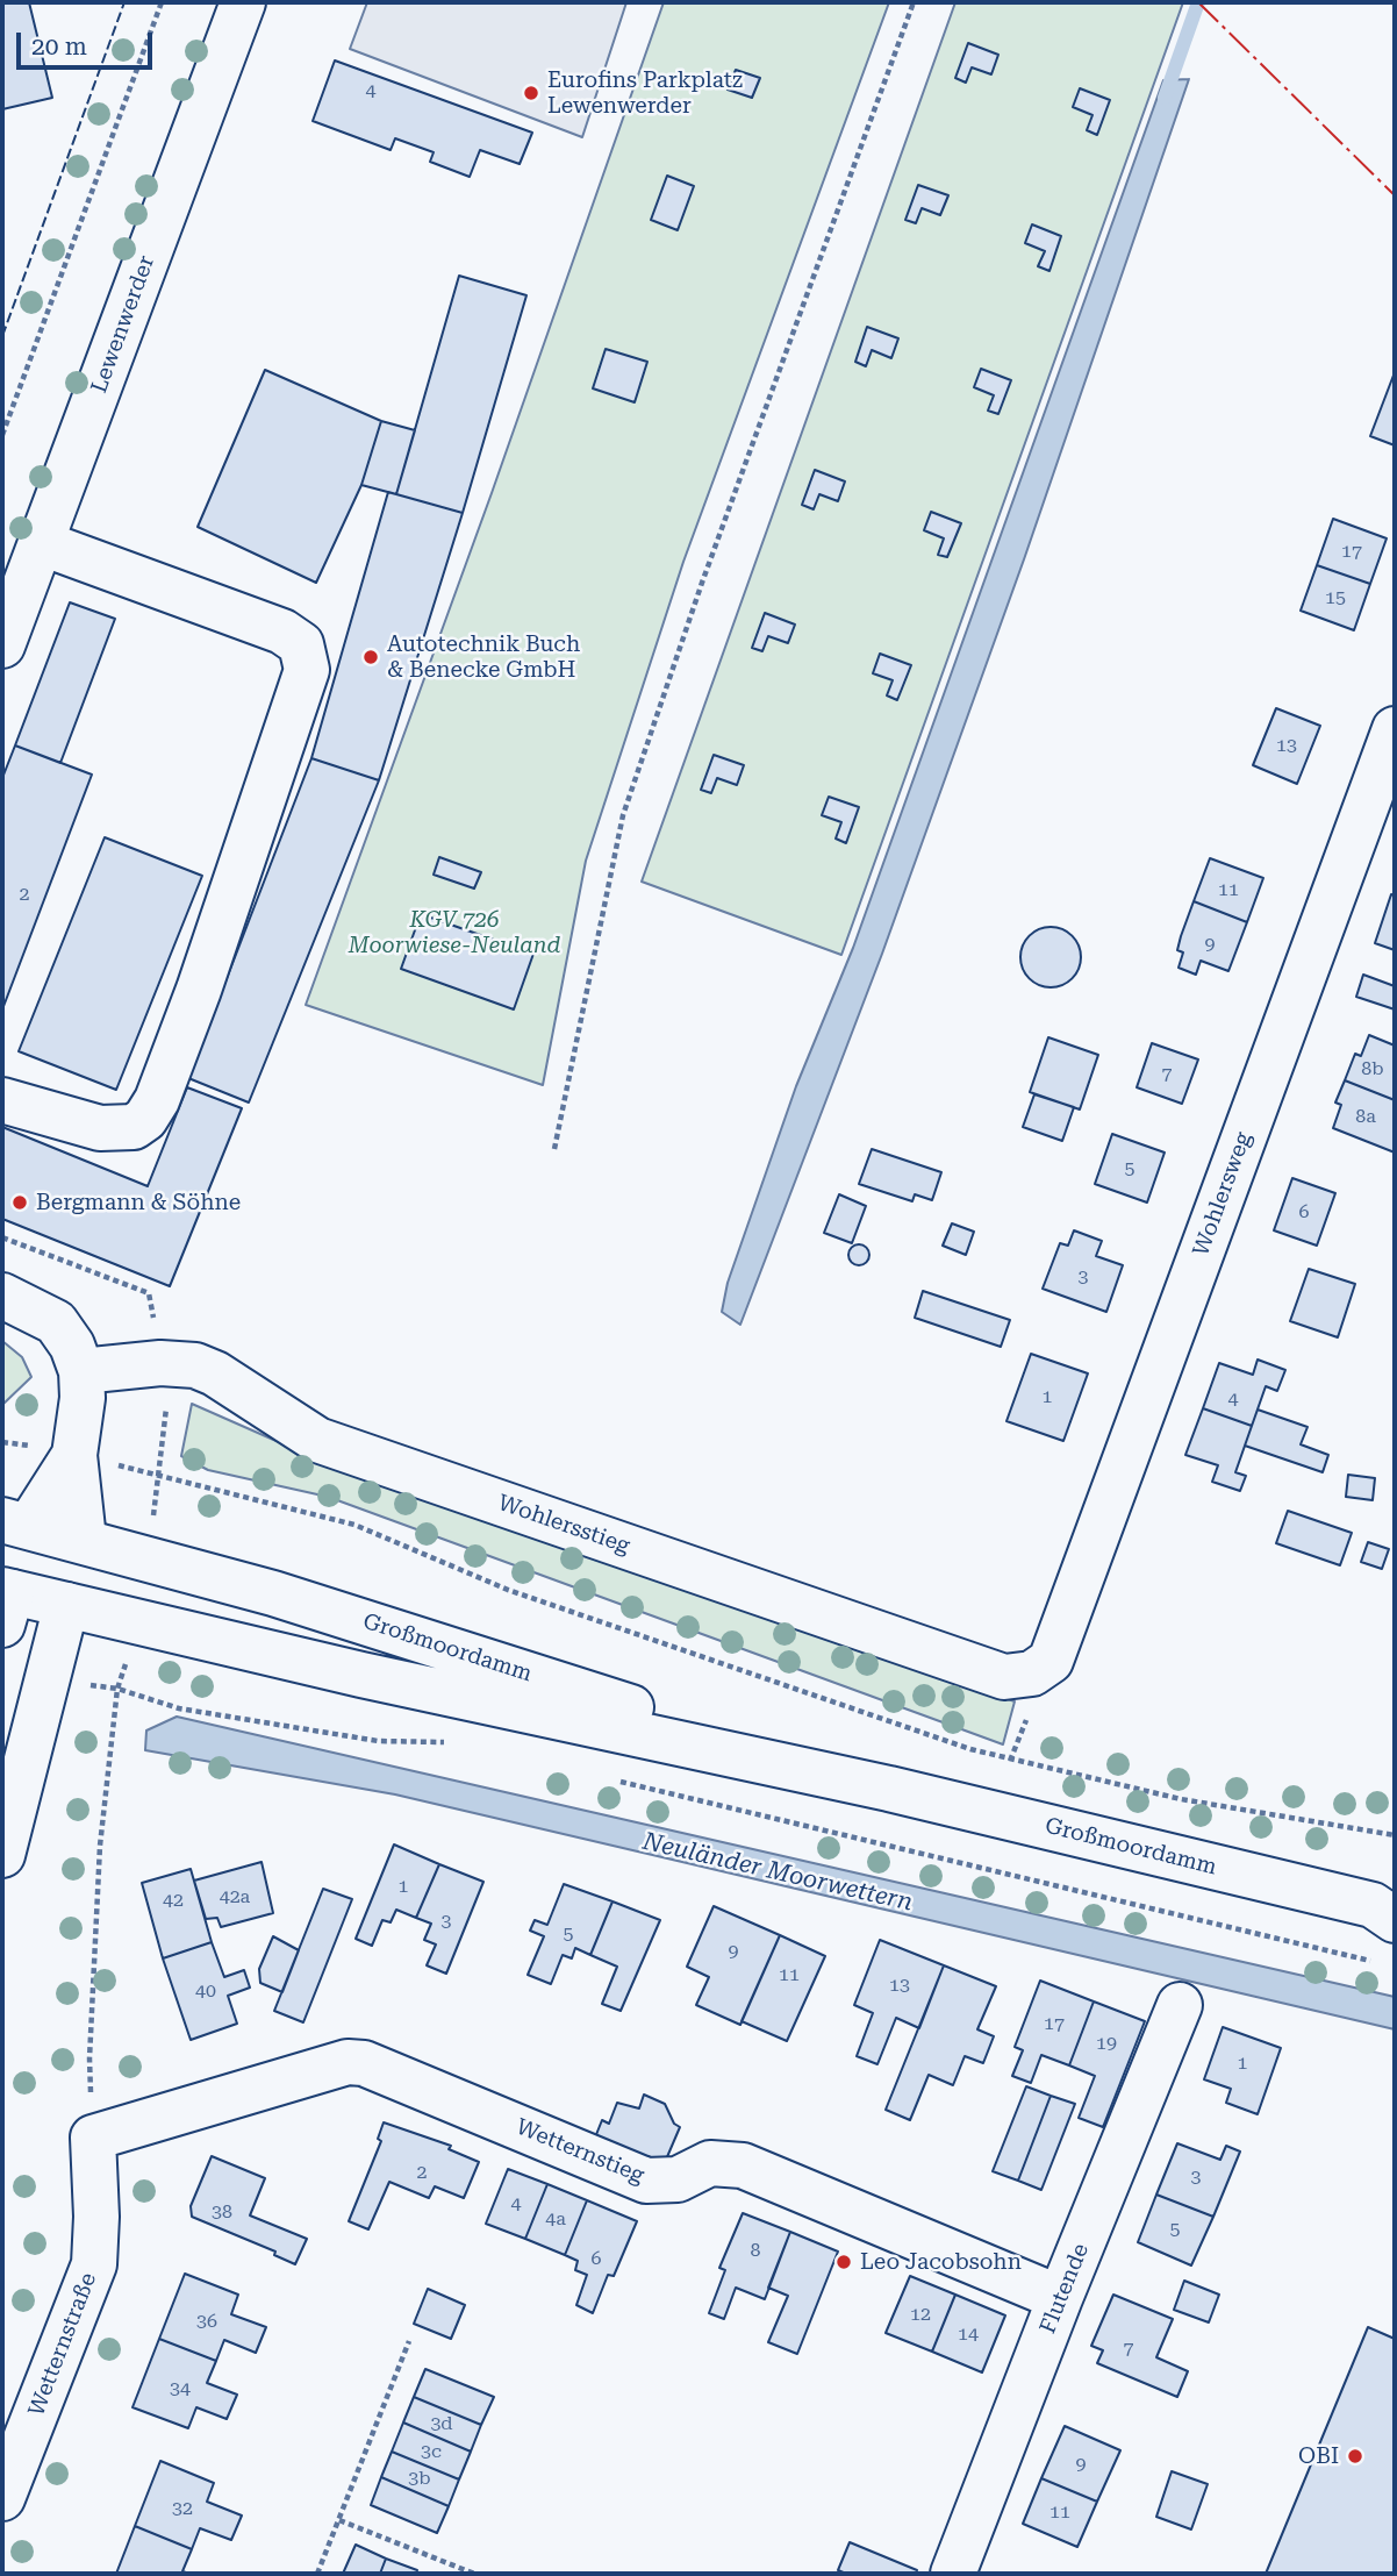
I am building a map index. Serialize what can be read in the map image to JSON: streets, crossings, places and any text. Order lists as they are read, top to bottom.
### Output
{
  "streets": {
    "main road": [
      "Lewenwerder",
      "Wohlersweg",
      "Wohlersstieg",
      "Großmoordamm",
      "Wetternstieg",
      "Flutende",
      "Wetternstraße"
    ]
  },
  "crossings": [
    ["Wohlersweg", "Wohlersstieg"],
    ["Wetternstieg", "Flutende"],
    ["Wetternstieg", "Wetternstraße"]
  ],
  "water": ["Neuländer Moorwettern"],
  "parks": ["KGV 726 Moorwiese-Neuland"],
  "places": [
    "Eurofins Parkplatz Lewenwerder",
    "Autotechnik Buch & Benecke GmbH",
    "Bergmann & Söhne",
    "Leo Jacobsohn",
    "OBI"
  ],
  "house_numbers": [
    "4",
    "17",
    "15",
    "13",
    "11",
    "2",
    "9",
    "8b",
    "7",
    "8a",
    "5",
    "6",
    "3",
    "1",
    "4",
    "1",
    "42a",
    "42",
    "3",
    "5",
    "9",
    "11",
    "13",
    "40",
    "17",
    "19",
    "1",
    "2",
    "3",
    "4",
    "38",
    "4a",
    "5",
    "8",
    "6",
    "12",
    "36",
    "14",
    "7",
    "34",
    "3d",
    "3c",
    "9",
    "3b",
    "32",
    "11"
  ],
  "scale_bar": "20 m"
}
